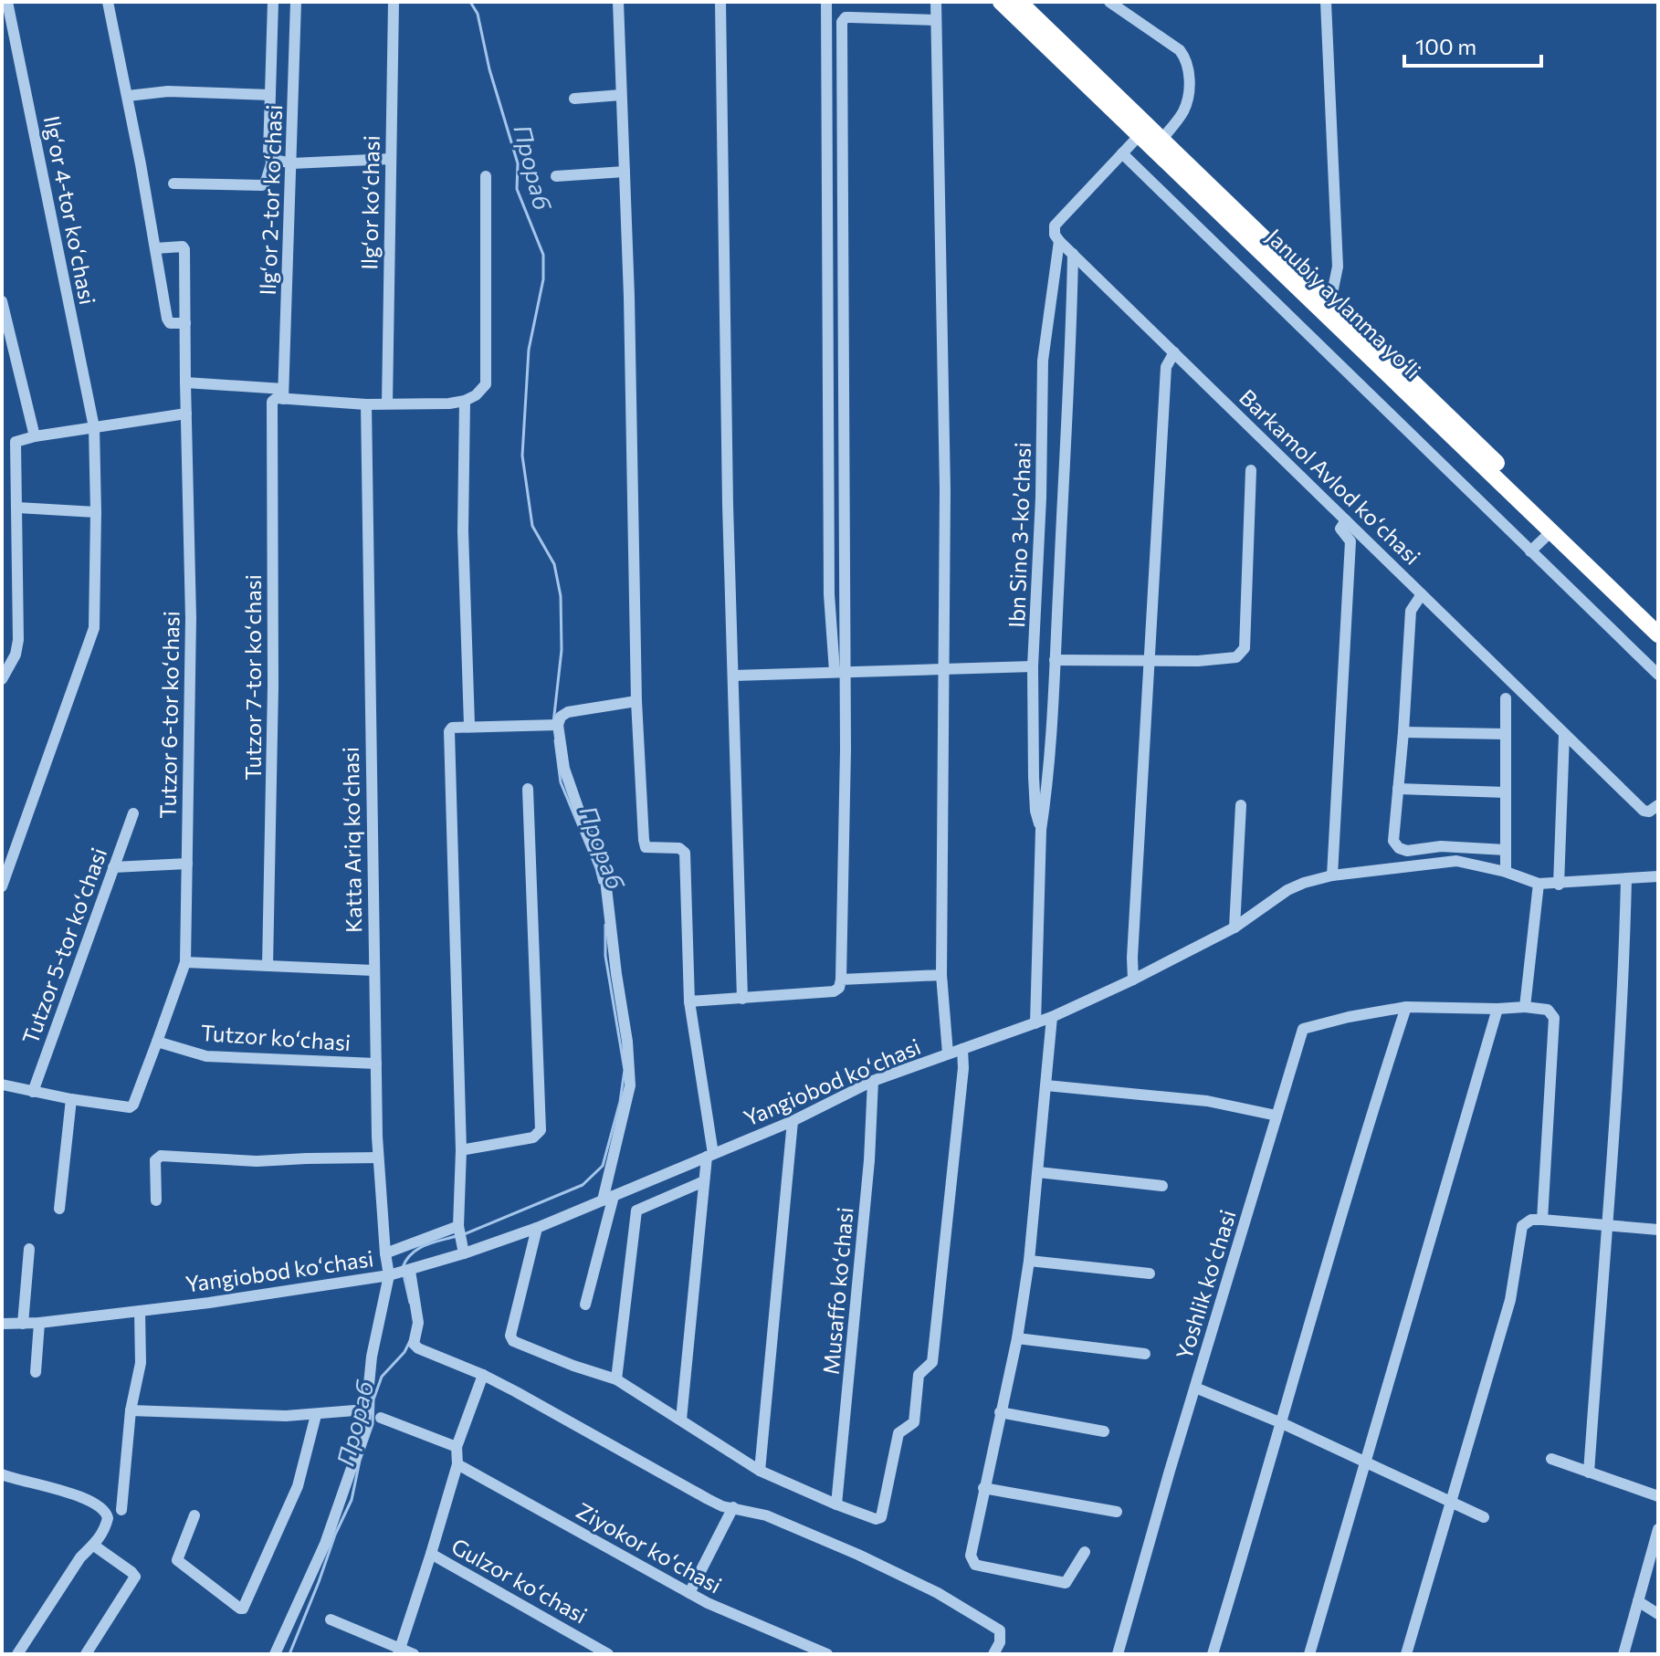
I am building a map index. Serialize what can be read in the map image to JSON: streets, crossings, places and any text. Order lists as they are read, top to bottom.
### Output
{
  "streets": {
    "highway": ["Janubiy aylanma yoʻli"],
    "street": [
      "Ilgʻor 2-tor koʻchasi",
      "Ilgʻor koʻchasi",
      "Ilgʻor 4-tor koʻchasi",
      "Barkamol Avlod koʻchasi",
      "Ibn Sino 3-koʼchasi",
      "Tutzor 7-tor koʻchasi",
      "Tutzor 6-tor koʻchasi",
      "Katta Ariq koʻchasi",
      "Tutzor 5-tor koʻchasi",
      "Tutzor koʻchasi",
      "Yangiobod koʻchasi",
      "Yoshlik koʻchasi",
      "Musaffo koʻchasi",
      "Ziyokor koʻchasi",
      "Gulzor koʻchasi"
    ]
  },
  "crossings": [
    ["Ilgʻor 2-tor koʻchasi", "Tutzor 7-tor koʻchasi"],
    ["Barkamol Avlod koʻchasi", "Ibn Sino 3-koʼchasi"],
    ["Ibn Sino 3-koʼchasi", "Yangiobod koʻchasi"],
    ["Tutzor 6-tor koʻchasi", "Tutzor koʻchasi"],
    ["Katta Ariq koʻchasi", "Tutzor koʻchasi"],
    ["Katta Ariq koʻchasi", "Yangiobod koʻchasi"],
    ["Yangiobod koʻchasi", "Musaffo koʻchasi"]
  ],
  "water": ["Прораб"],
  "scale_bar": "100 m"
}
